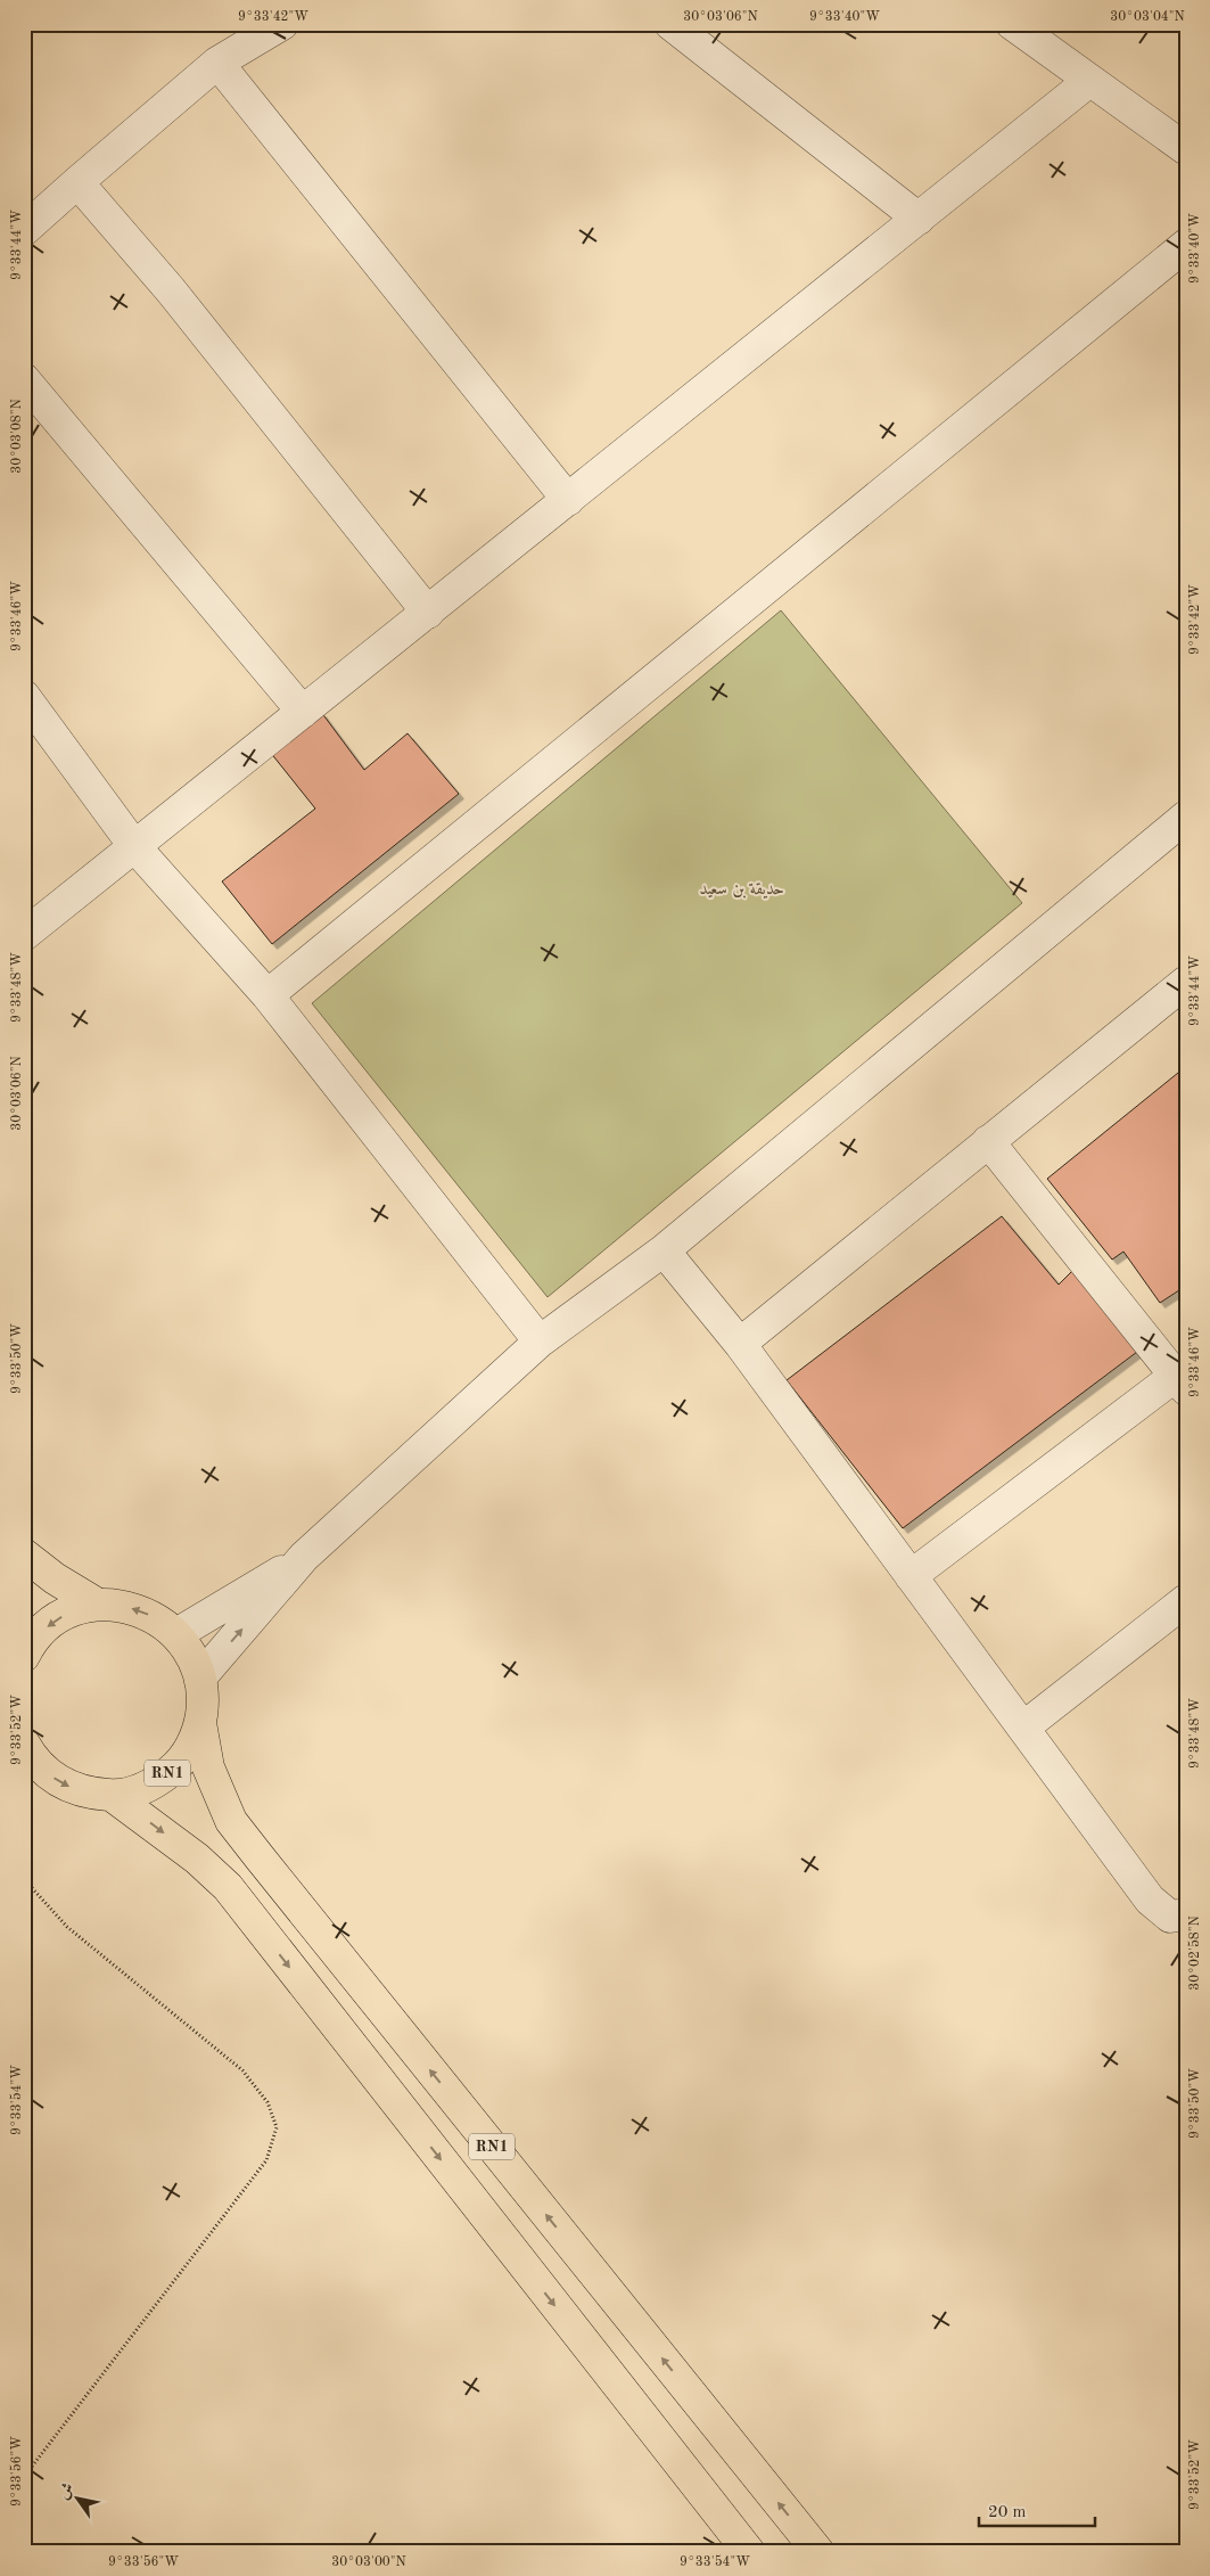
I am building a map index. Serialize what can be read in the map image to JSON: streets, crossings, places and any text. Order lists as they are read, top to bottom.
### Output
{
  "streets": {
    "highway": ["RN1"]
  },
  "parks": ["حديقة بن سعيد"],
  "scale_bar": "20 m",
  "north": "top left",
  "coordinates": [
    "9°33'42\"W",
    "30°03'06\"N",
    "9°33'40\"W",
    "30°03'04\"N",
    "9°33'44\"W",
    "30°03'08\"N",
    "9°33'46\"W",
    "9°33'48\"W",
    "9°33'50\"W",
    "9°33'52\"W",
    "30°02'58\"N",
    "9°33'54\"W",
    "9°33'56\"W",
    "30°03'00\"N"
  ]
}
